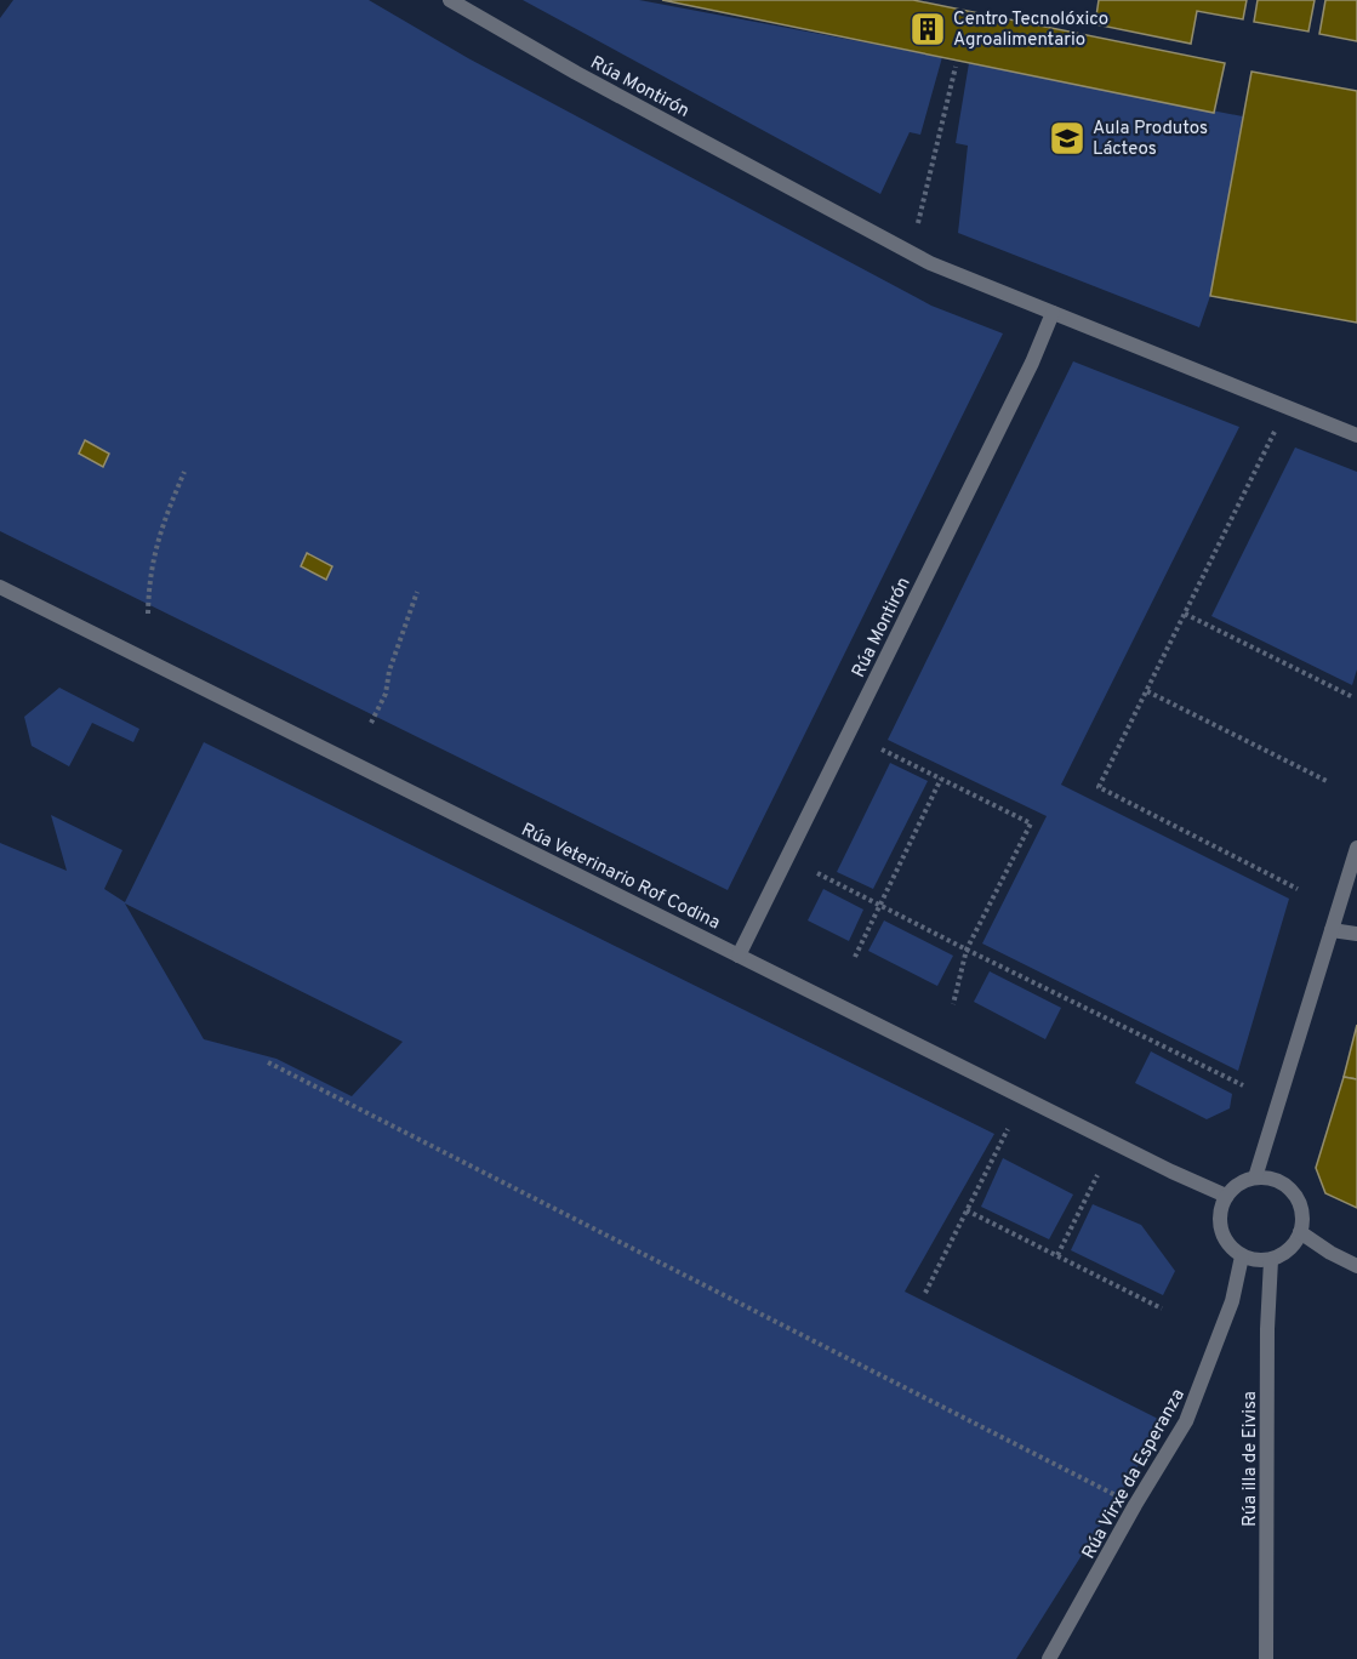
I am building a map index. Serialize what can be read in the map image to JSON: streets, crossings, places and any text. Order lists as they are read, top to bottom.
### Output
{
  "streets": {
    "street": [
      "Rúa Montirón",
      "Rúa Veterinario Rof Codina",
      "Rúa illa de Eivisa",
      "Rúa Virxe da Esperanza"
    ]
  },
  "crossings": [
    ["Rúa Montirón", "Rúa Veterinario Rof Codina"],
    ["Rúa Veterinario Rof Codina", "Rúa illa de Eivisa"],
    ["Rúa Veterinario Rof Codina", "Rúa Virxe da Esperanza"],
    ["Rúa illa de Eivisa", "Rúa Virxe da Esperanza"]
  ],
  "places": {
    "building": ["Centro Tecnolóxico Agroalimentario"],
    "school or university": ["Aula Produtos Lácteos"]
  }
}
